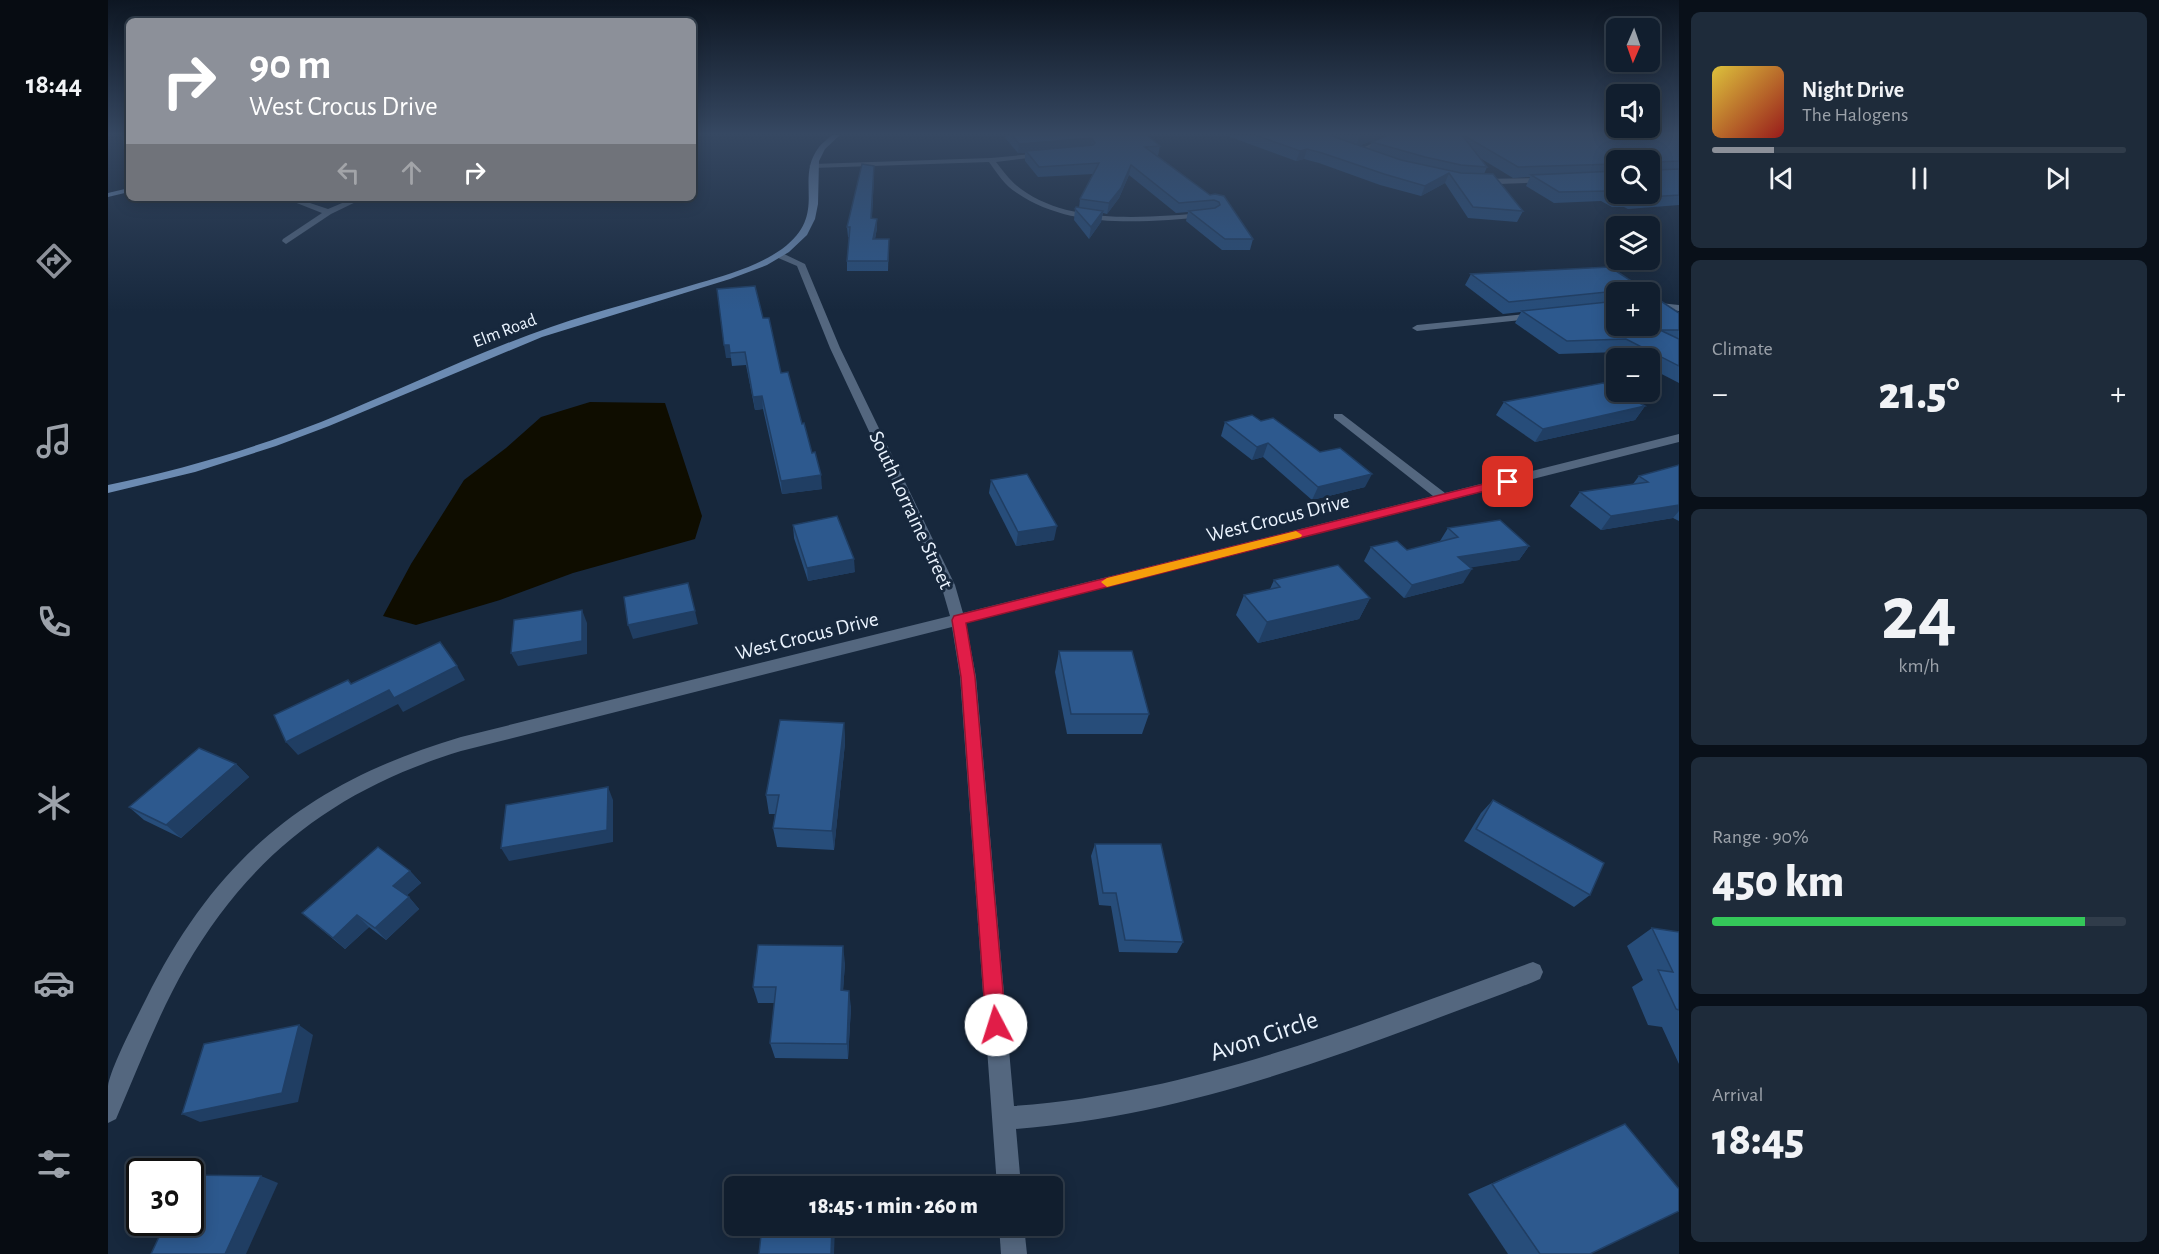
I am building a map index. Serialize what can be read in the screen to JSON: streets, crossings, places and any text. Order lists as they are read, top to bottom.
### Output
{
  "streets": {
    "street": [
      "Elm Road",
      "South Lorraine Street",
      "West Crocus Drive",
      "Avon Circle"
    ]
  },
  "crossings": [
    ["Elm Road", "South Lorraine Street"],
    ["South Lorraine Street", "West Crocus Drive"],
    ["South Lorraine Street", "Avon Circle"]
  ],
  "north": "bottom",
  "page": {
    "tabs": "18:44",
    "map_buttons": ["+", "−"],
    "turn": ["90 m", "West Crocus Drive"],
    "song": ["Night Drive", "The Halogens"],
    "tile": [
      "Climate",
      ["24", "km/h"],
      ["Range · 90%", "450 km"],
      ["Arrival", "18:45"]
    ],
    "heat": ["−", "21.5°", "+"],
    "limit": "30",
    "trip": "18:45 · 1 min · 260 m"
  }
}
